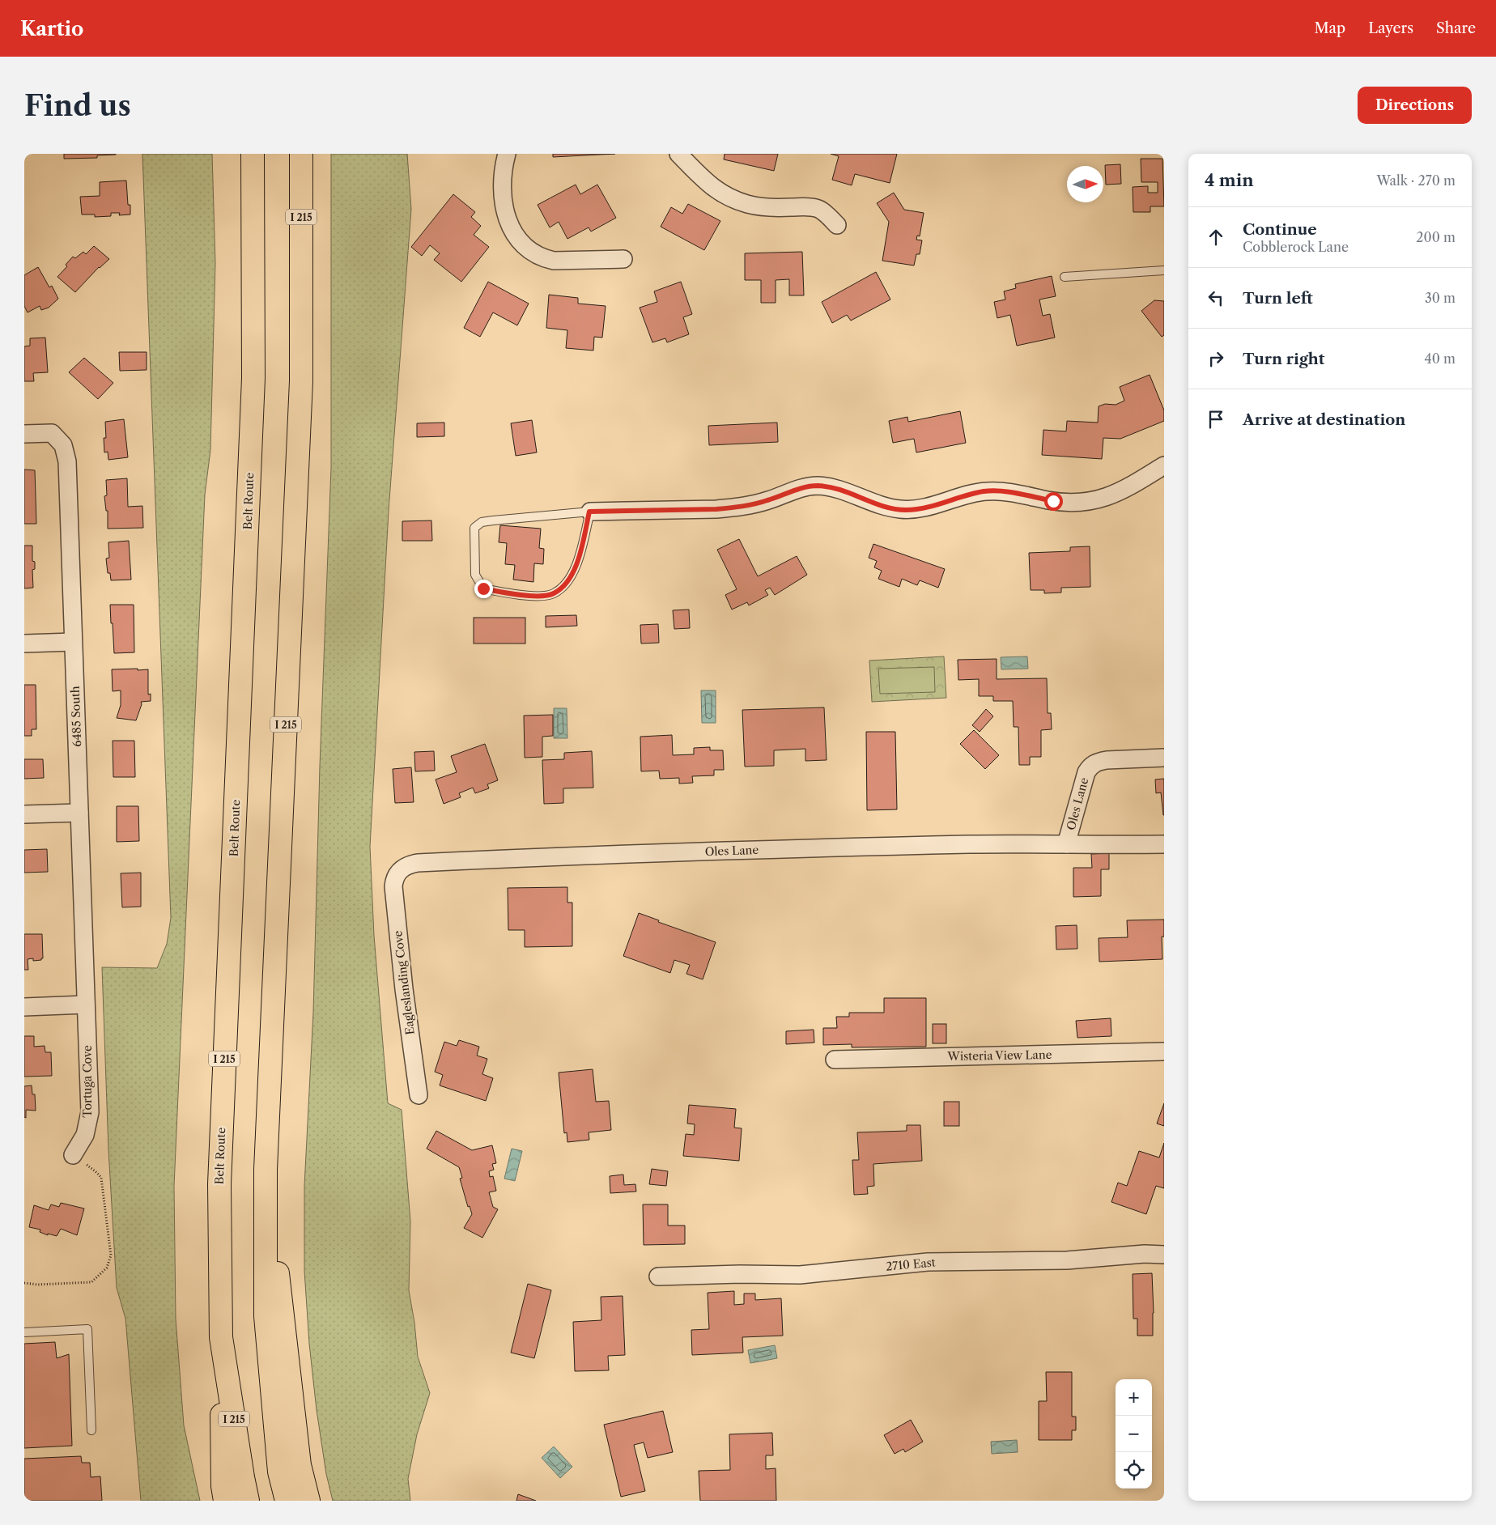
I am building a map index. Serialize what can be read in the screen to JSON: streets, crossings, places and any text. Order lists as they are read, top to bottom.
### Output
{
  "streets": {
    "highway": ["I 215", "Belt Route"],
    "street": [
      "6485 South",
      "Oles Lane",
      "Eagleslanding Cove",
      "Wisteria View Lane",
      "Tortuga Cove",
      "2710 East"
    ]
  },
  "crossings": [
    ["6485 South", "Tortuga Cove"],
    ["Oles Lane", "Eagleslanding Cove"]
  ],
  "north": "right",
  "page": {
    "header": "Kartio",
    "nav": ["Map", "Layers", "Share"],
    "buttons": "Directions",
    "title": "Find us",
    "heading": ["4 min", "Walk · 270 m"],
    "list": [
      ["Continue", "Cobblerock Lane", "200 m"],
      ["Turn left", "30 m"],
      ["Turn right", "40 m"],
      "Arrive at destination"
    ],
    "map_buttons": ["+", "−"]
  }
}
